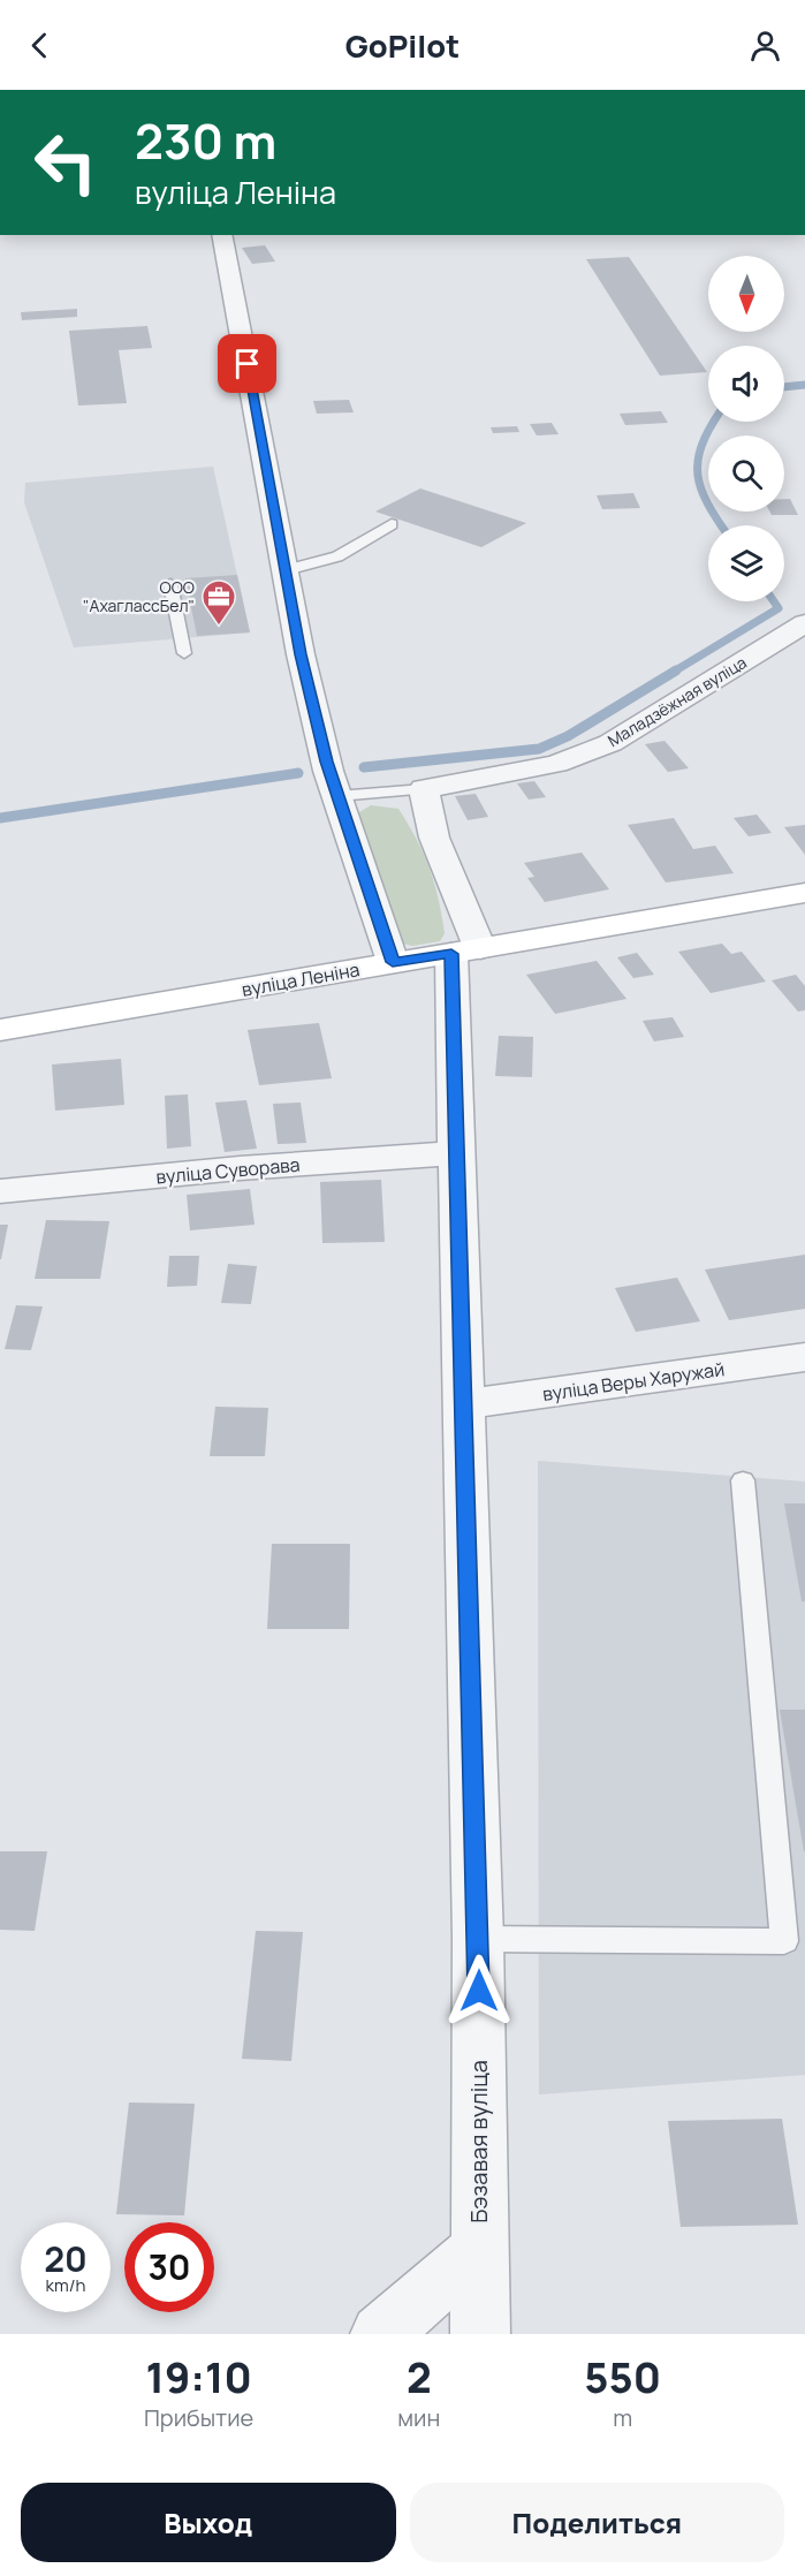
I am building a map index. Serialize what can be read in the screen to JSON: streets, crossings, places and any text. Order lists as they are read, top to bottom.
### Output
{
  "streets": {
    "street": [
      "Маладзёжная вуліца",
      "вуліца Леніна",
      "вуліца Суворава",
      "вуліца Веры Харужай",
      "Бэзавая вуліца"
    ]
  },
  "crossings": [
    ["вуліца Леніна", "Бэзавая вуліца"],
    ["вуліца Суворава", "Бэзавая вуліца"],
    ["вуліца Веры Харужай", "Бэзавая вуліца"]
  ],
  "places": {
    "office": ["ООО \"АхаглассБел\""]
  },
  "north": "bottom",
  "page": {
    "header": "GoPilot",
    "turn": ["230 m", "вуліца Леніна"],
    "speed": "20 km/h",
    "limit": "30",
    "eta": [
      "19:10",
      "Прибытие",
      "2",
      "мин",
      "550",
      "m"
    ],
    "buttons": ["Выход", "Поделиться"]
  }
}
